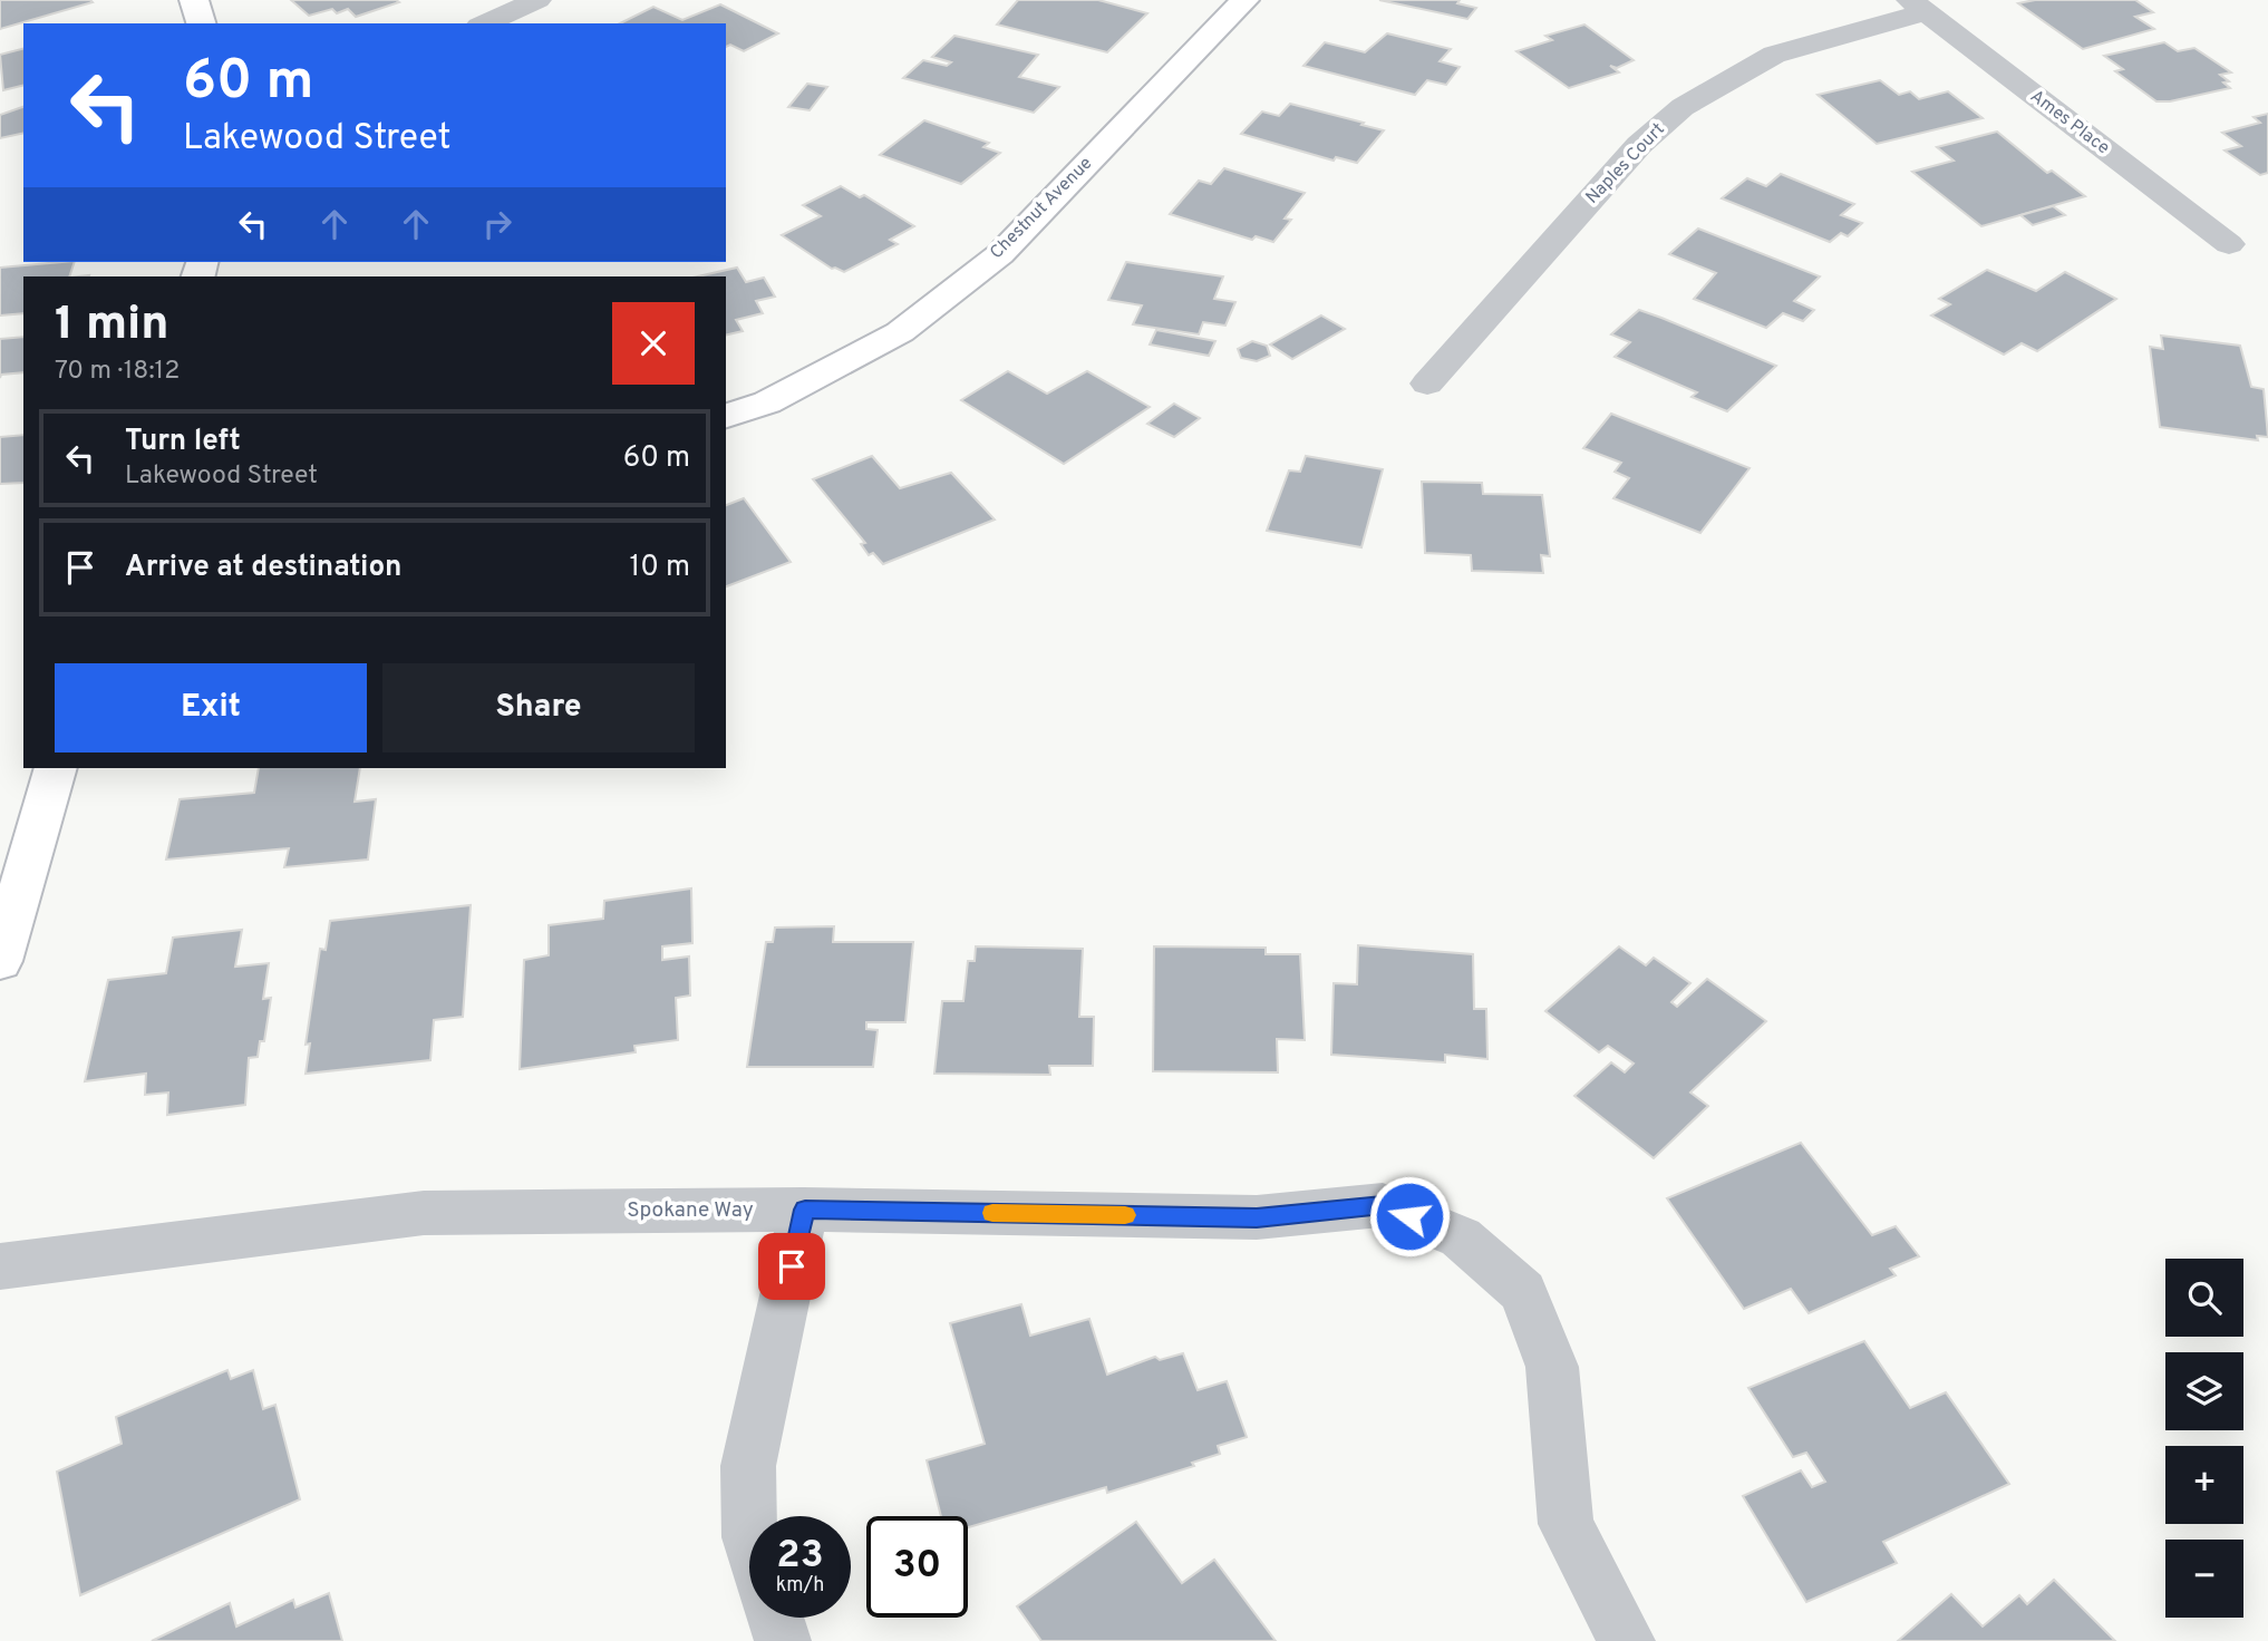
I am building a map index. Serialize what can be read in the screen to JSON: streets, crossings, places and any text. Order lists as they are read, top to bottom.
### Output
{
  "streets": {
    "street": [
      "Ames Place",
      "Naples Court",
      "Chestnut Avenue",
      "Spokane Way"
    ]
  },
  "crossings": [
    ["Ames Place", "Naples Court"]
  ],
  "page": {
    "turn": ["60 m", "Lakewood Street"],
    "heading": ["1 min", "70 m · 18:12"],
    "list": [
      {
        "name": "Turn left",
        "note": "Lakewood Street",
        "value": "60 m"
      },
      {
        "name": "Arrive at destination",
        "value": "10 m"
      }
    ],
    "buttons": ["Exit", "Share"],
    "map_buttons": ["+", "−"],
    "speed": "23 km/h",
    "limit": "30"
  }
}
